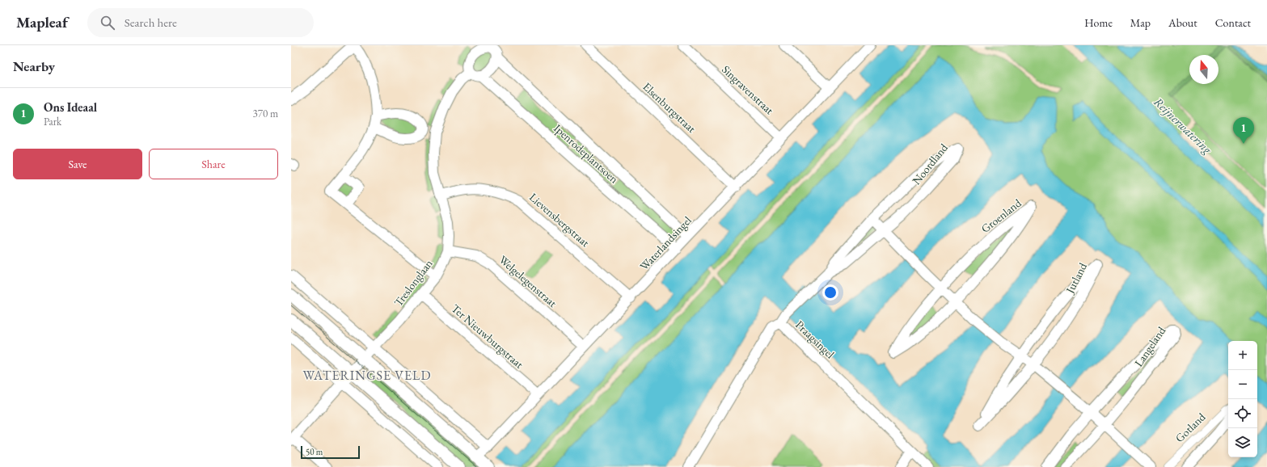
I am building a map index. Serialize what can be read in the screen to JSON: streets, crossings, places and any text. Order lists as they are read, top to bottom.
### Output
{
  "streets": {
    "street": [
      "Singravenstraat",
      "Elsenburgstraat",
      "Ipenrodeplantsoen",
      "Noordland",
      "Groenland",
      "Lievensbergstraat",
      "Waterlandsingel",
      "Jutland",
      "Welgelegenstraat",
      "Treslonglaan",
      "Ter Nieuwburgstraat",
      "Praagsingel",
      "Langeland",
      "Gotland"
    ]
  },
  "crossings": [
    ["Singravenstraat", "Waterlandsingel"],
    ["Elsenburgstraat", "Waterlandsingel"],
    ["Ipenrodeplantsoen", "Waterlandsingel"],
    ["Ipenrodeplantsoen", "Treslonglaan"],
    ["Noordland", "Praagsingel"],
    ["Lievensbergstraat", "Waterlandsingel"],
    ["Lievensbergstraat", "Treslonglaan"],
    ["Waterlandsingel", "Welgelegenstraat"],
    ["Waterlandsingel", "Ter Nieuwburgstraat"],
    ["Welgelegenstraat", "Treslonglaan"],
    ["Treslonglaan", "Ter Nieuwburgstraat"]
  ],
  "districts": ["WATERINGSE VELD"],
  "water": ["Reijnerwatering"],
  "scale_bar": "50 m",
  "north": "top",
  "page": {
    "header": "Mapleaf",
    "search": "Search here",
    "nav": [
      "Home",
      "Map",
      "About",
      "Contact"
    ],
    "heading": "Nearby",
    "list": [
      {
        "mark": "1",
        "name": "Ons Ideaal",
        "note": "Park",
        "value": "370 m"
      }
    ],
    "pins": "1",
    "buttons": ["Save", "Share"],
    "map_buttons": ["+", "−"],
    "scale": "50 m"
  }
}
